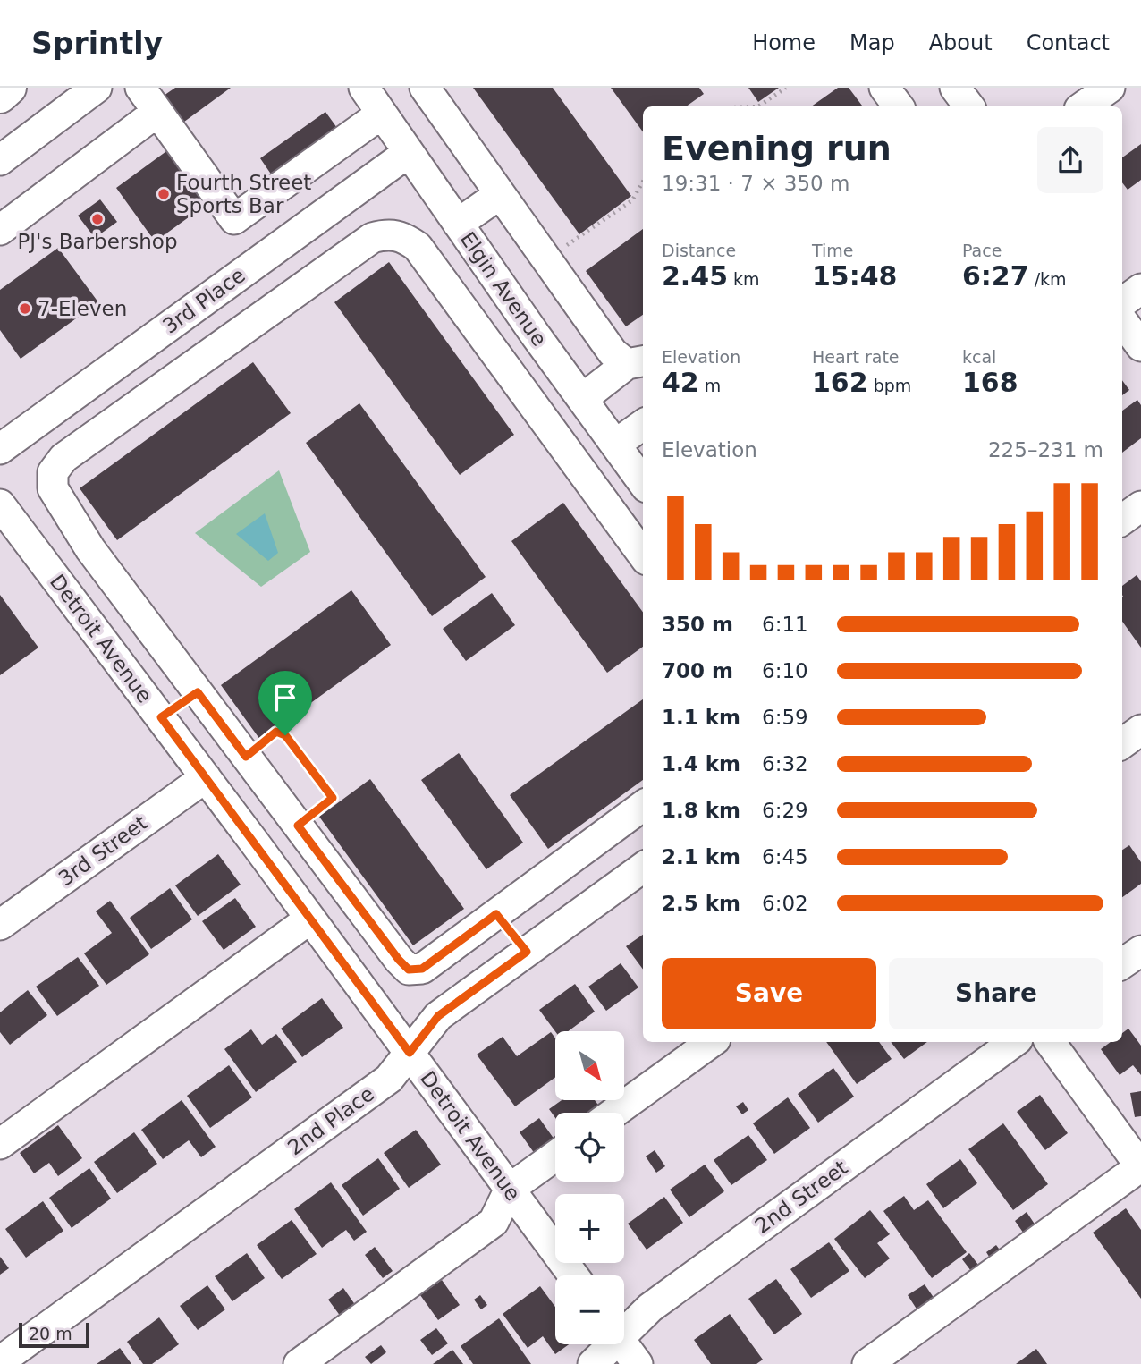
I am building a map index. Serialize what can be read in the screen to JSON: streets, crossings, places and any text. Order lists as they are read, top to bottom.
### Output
{
  "streets": {
    "street": [
      "Elgin Avenue",
      "3rd Place",
      "Detroit Avenue",
      "3rd Street",
      "2nd Place",
      "2nd Street"
    ]
  },
  "crossings": [
    ["Elgin Avenue", "3rd Place"],
    ["Detroit Avenue", "3rd Street"],
    ["Detroit Avenue", "2nd Place"]
  ],
  "places": ["Fourth Street Sports Bar", "PJ's Barbershop", "7-Eleven"],
  "scale_bar": "20 m",
  "north": "bottom right",
  "page": {
    "header": "Sprintly",
    "nav": [
      "Home",
      "Map",
      "About",
      "Contact"
    ],
    "heading": ["Evening run", "19:31 · 7 × 350 m"],
    "stats": [
      ["Distance", "2.45 km"],
      ["Time", "15:48"],
      ["Pace", "6:27 /km"],
      ["Elevation", "42 m"],
      ["Heart rate", "162 bpm"],
      ["kcal", "168"]
    ],
    "chart": ["Elevation", "225–231 m"],
    "list": [
      {
        "name": "350 m",
        "note": "6:11"
      },
      {
        "name": "700 m",
        "note": "6:10"
      },
      {
        "name": "1.1 km",
        "note": "6:59"
      },
      {
        "name": "1.4 km",
        "note": "6:32"
      },
      {
        "name": "1.8 km",
        "note": "6:29"
      },
      {
        "name": "2.1 km",
        "note": "6:45"
      },
      {
        "name": "2.5 km",
        "note": "6:02"
      }
    ],
    "buttons": ["Save", "Share"],
    "map_buttons": ["+", "−"],
    "scale": "20 m"
  }
}
